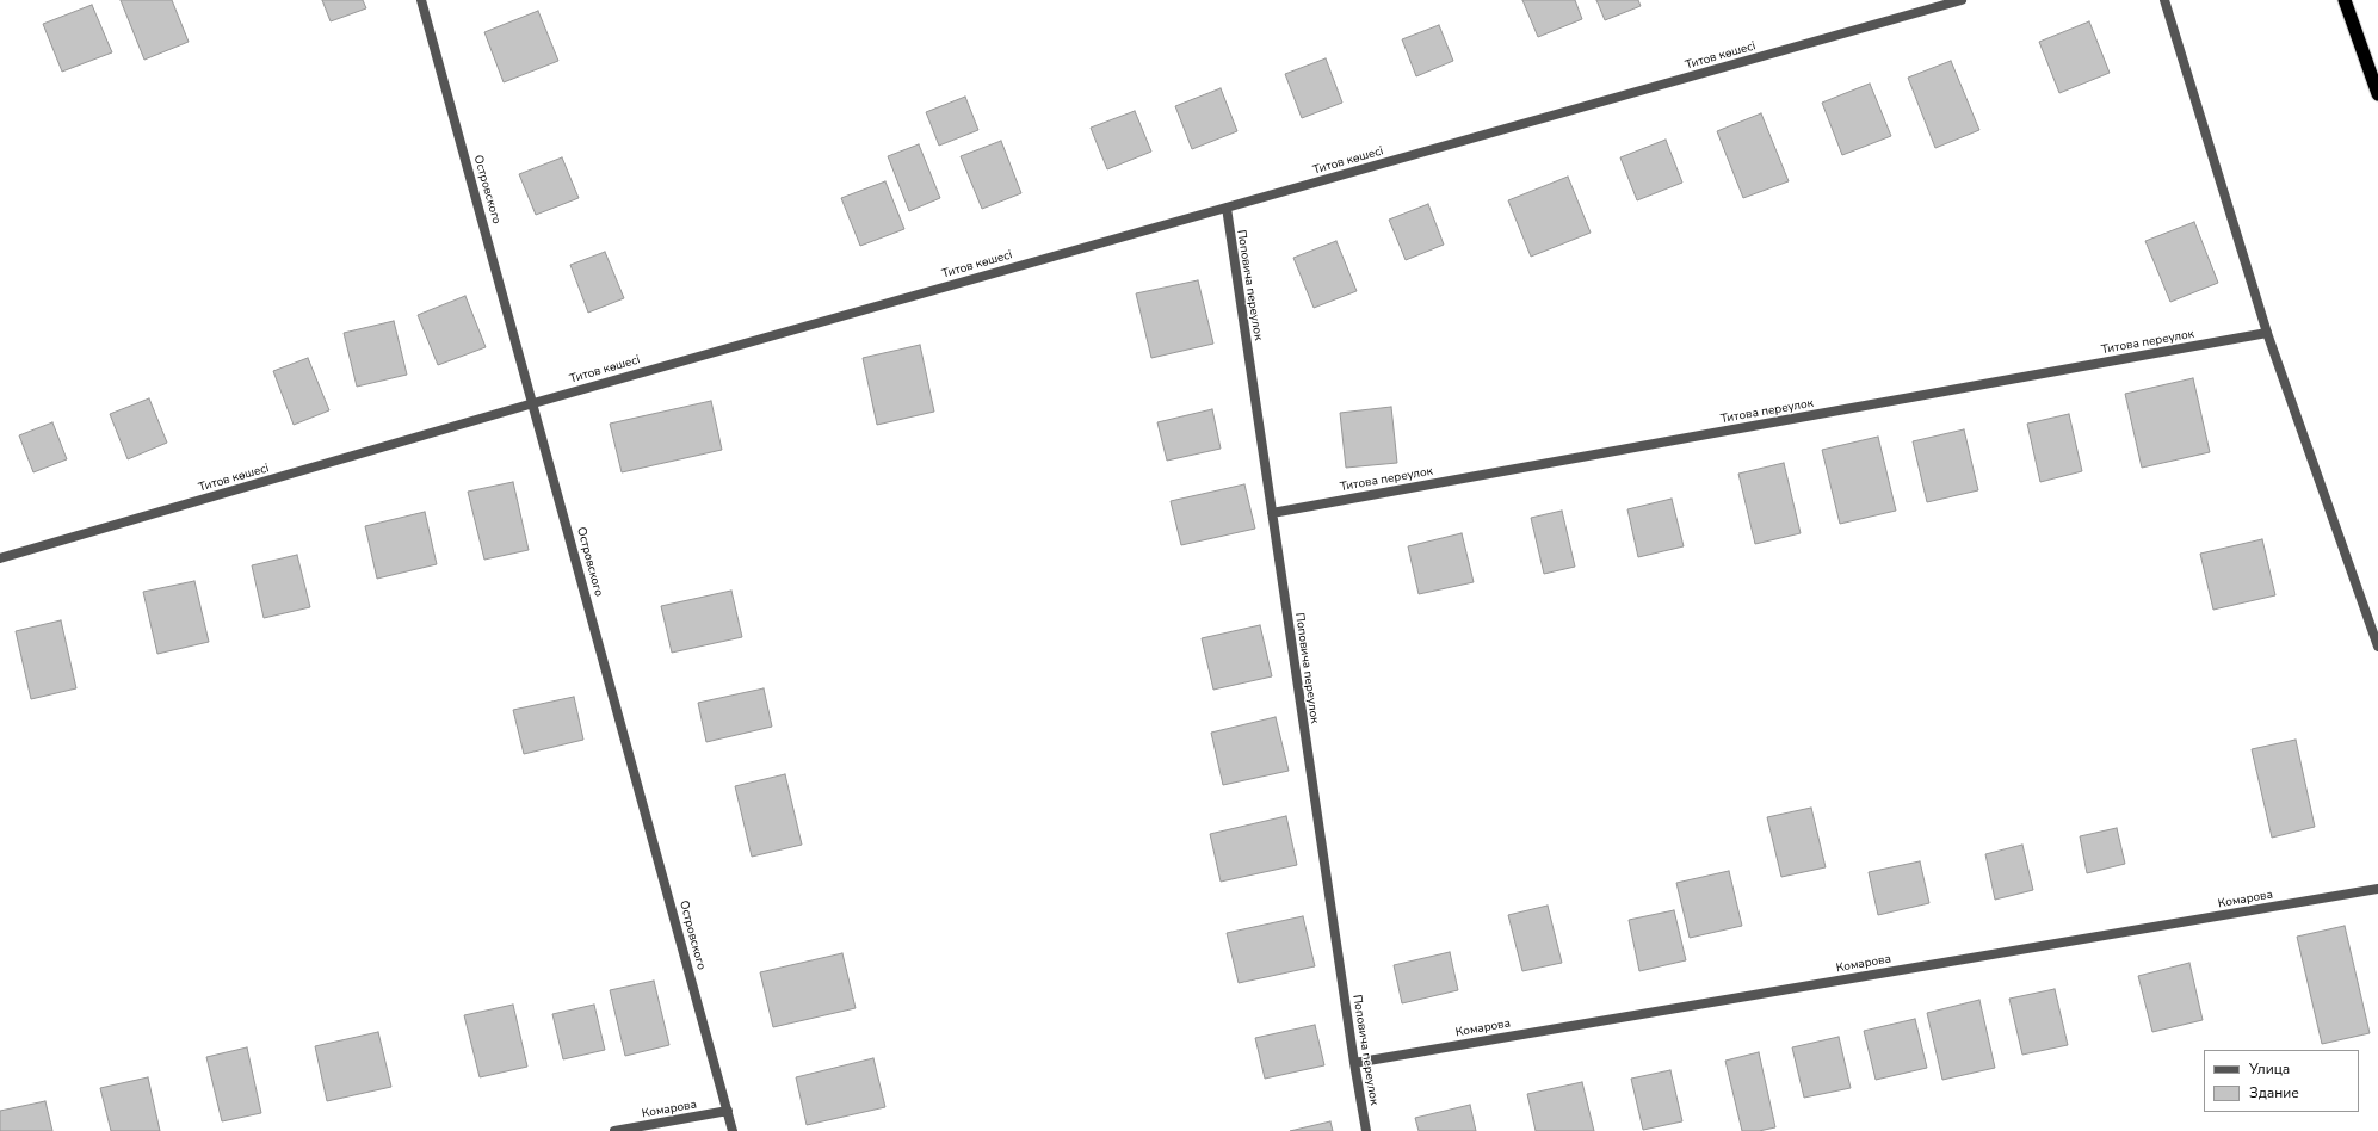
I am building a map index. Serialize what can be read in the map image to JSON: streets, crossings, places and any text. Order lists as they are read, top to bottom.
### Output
{
  "streets": {
    "street": [
      "Титов көшесі",
      "Островского",
      "Поповича переулок",
      "Титова переулок",
      "Комарова"
    ]
  },
  "crossings": [
    ["Титов көшесі", "Островского"],
    ["Титов көшесі", "Поповича переулок"],
    ["Островского", "Комарова"],
    ["Поповича переулок", "Титова переулок"],
    ["Поповича переулок", "Комарова"]
  ],
  "legend": ["Улица", "Здание"]
}
